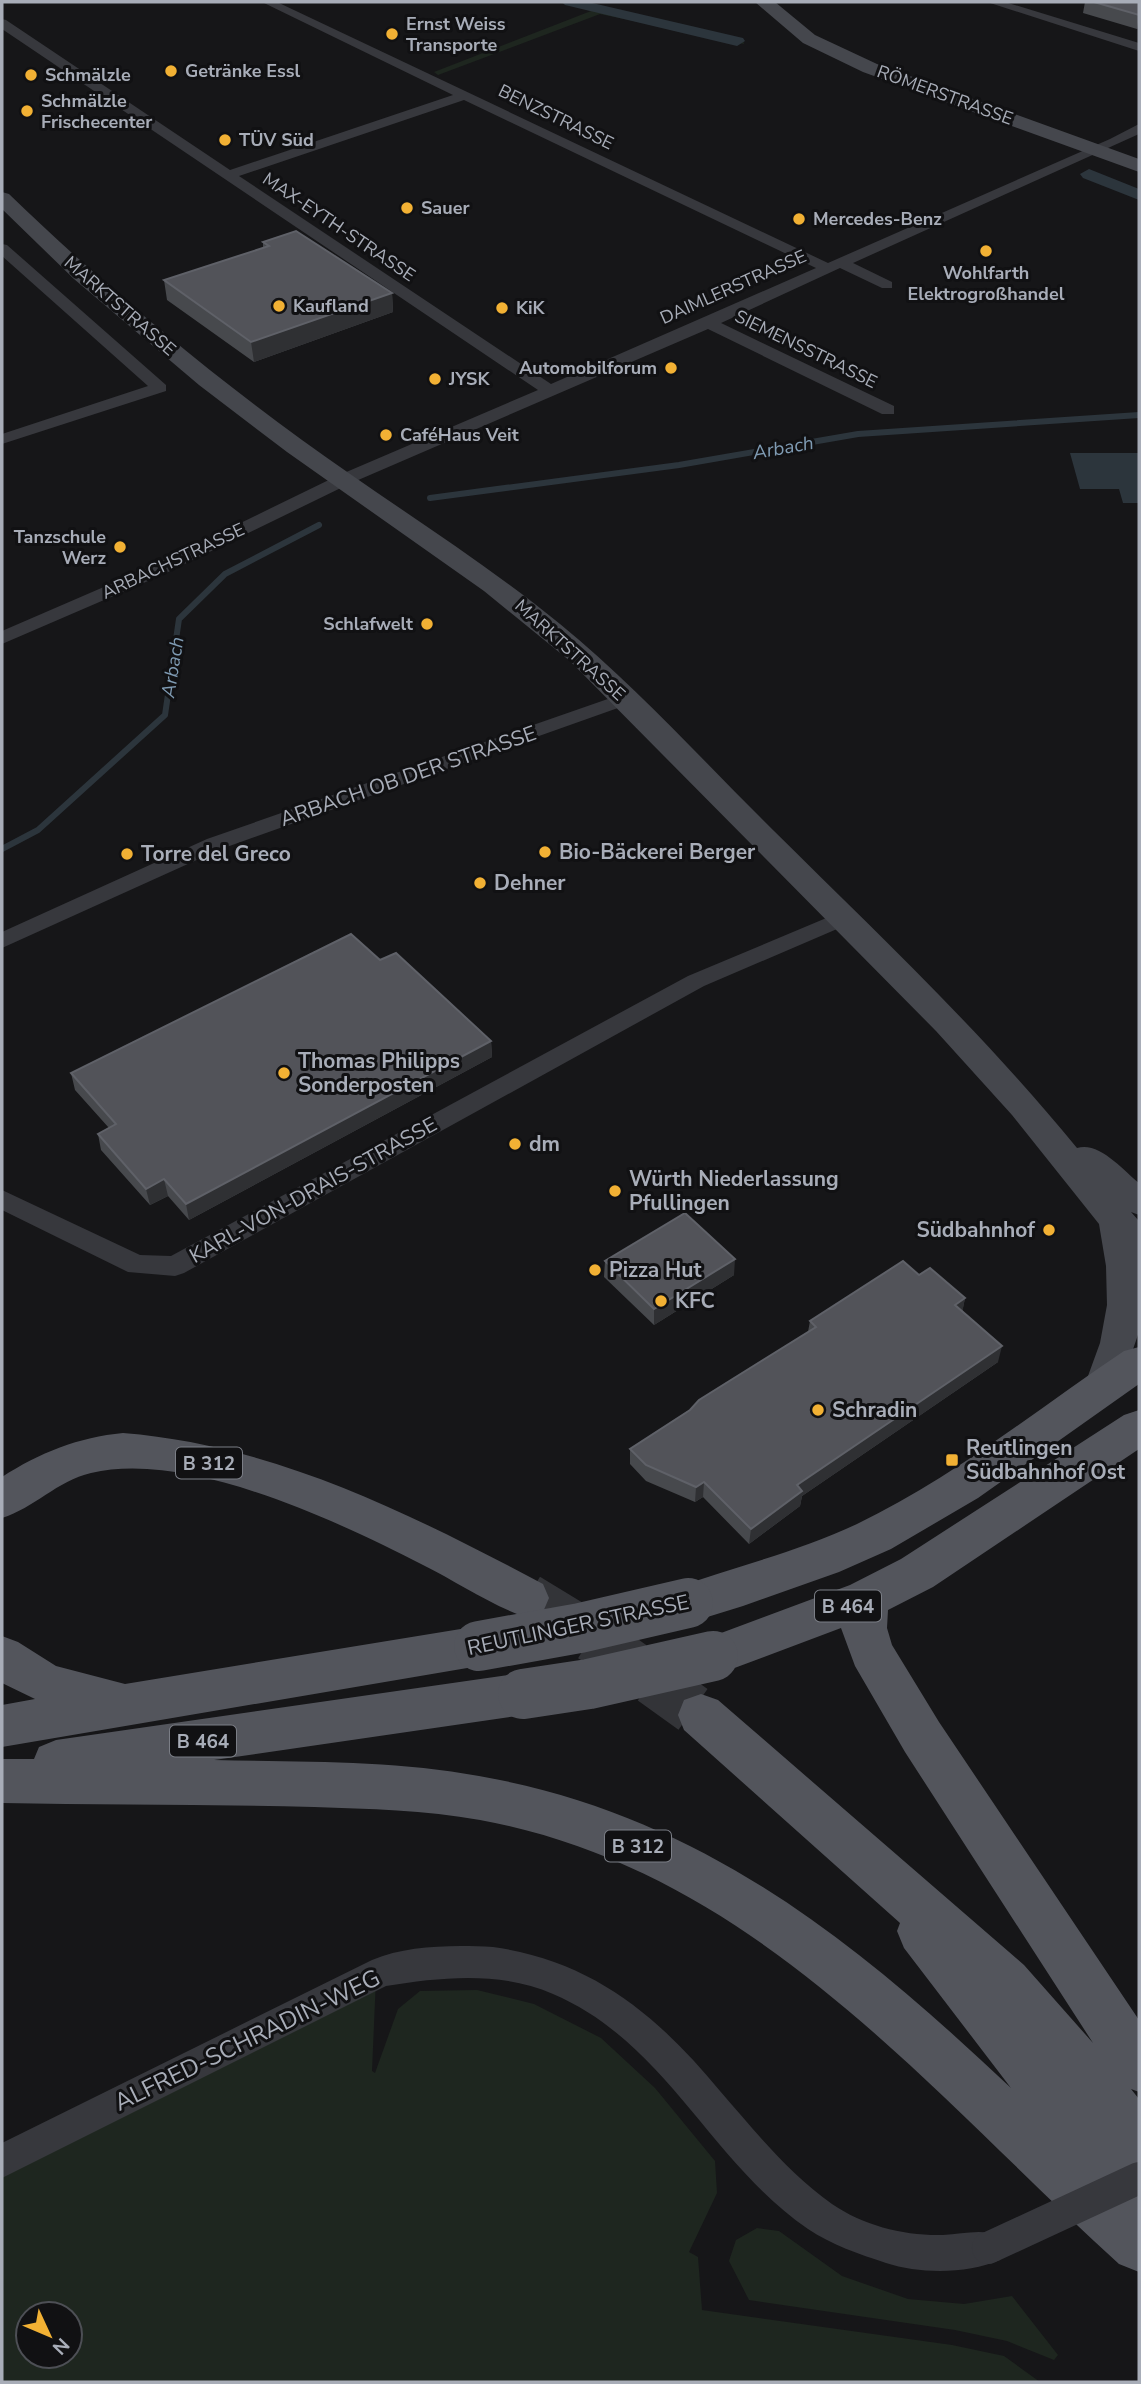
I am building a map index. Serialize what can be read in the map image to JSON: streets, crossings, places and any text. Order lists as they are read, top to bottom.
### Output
{
  "streets": {
    "main road": [
      "RÖMERSTRASSE",
      "MARKTSTRASSE",
      "B 312",
      "B 464",
      "REUTLINGER STRASSE"
    ],
    "street": [
      "BENZSTRASSE",
      "MAX-EYTH-STRASSE",
      "DAIMLERSTRASSE",
      "SIEMENSSTRASSE",
      "ARBACHSTRASSE",
      "ARBACH OB DER STRASSE",
      "KARL-VON-DRAIS-STRASSE",
      "ALFRED-SCHRADIN-WEG"
    ]
  },
  "crossings": [
    ["RÖMERSTRASSE", "DAIMLERSTRASSE"],
    ["BENZSTRASSE", "DAIMLERSTRASSE"],
    ["MAX-EYTH-STRASSE", "DAIMLERSTRASSE"],
    ["DAIMLERSTRASSE", "MARKTSTRASSE"],
    ["DAIMLERSTRASSE", "SIEMENSSTRASSE"],
    ["DAIMLERSTRASSE", "ARBACHSTRASSE"],
    ["MARKTSTRASSE", "ARBACHSTRASSE"],
    ["MARKTSTRASSE", "ARBACH OB DER STRASSE"],
    ["MARKTSTRASSE", "KARL-VON-DRAIS-STRASSE"]
  ],
  "water": ["Arbach"],
  "places": {
    "other": [
      "Ernst Weiss Transporte",
      "Getränke Essl",
      "Schmälzle",
      "Schmälzle Frischecenter",
      "TÜV Süd",
      "Sauer",
      "Mercedes-Benz",
      "Wohlfarth Elektrogroßhandel",
      "Kaufland",
      "KiK",
      "Automobilforum",
      "JYSK",
      "CaféHaus Veit",
      "Tanzschule Werz",
      "Schlafwelt",
      "Bio-Bäckerei Berger",
      "Torre del Greco",
      "Dehner",
      "Thomas Philipps Sonderposten",
      "dm",
      "Würth Niederlassung Pfullingen",
      "Südbahnhof",
      "Pizza Hut",
      "KFC",
      "Schradin"
    ],
    "transit": ["Reutlingen Südbahnhof Ost"]
  },
  "north": "bottom right"
}
